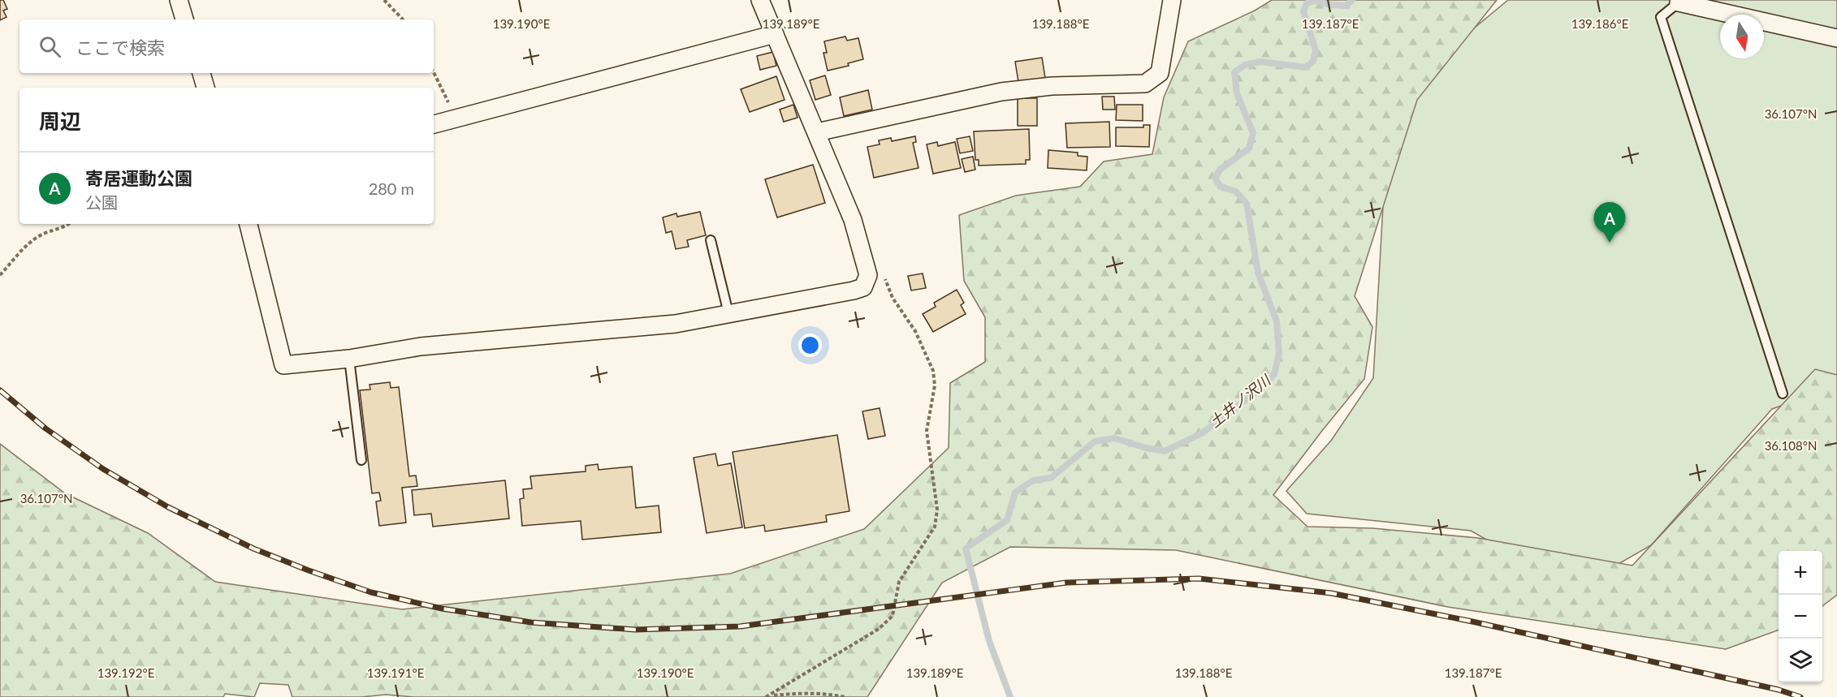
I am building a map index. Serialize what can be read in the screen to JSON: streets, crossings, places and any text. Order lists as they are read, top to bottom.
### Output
{
  "water": ["土井ノ沢川"],
  "north": "bottom",
  "page": {
    "search": "ここで検索",
    "heading": "周辺",
    "list": [
      {
        "mark": "A",
        "name": "寄居運動公園",
        "note": "公園",
        "value": "280 m"
      }
    ],
    "pins": "A",
    "map_buttons": ["+", "−"]
  },
  "coordinates": [
    "139.190°E",
    "139.189°E",
    "139.188°E",
    "139.187°E",
    "139.186°E",
    "36.107°N",
    "36.108°N",
    "139.192°E",
    "139.191°E"
  ]
}
